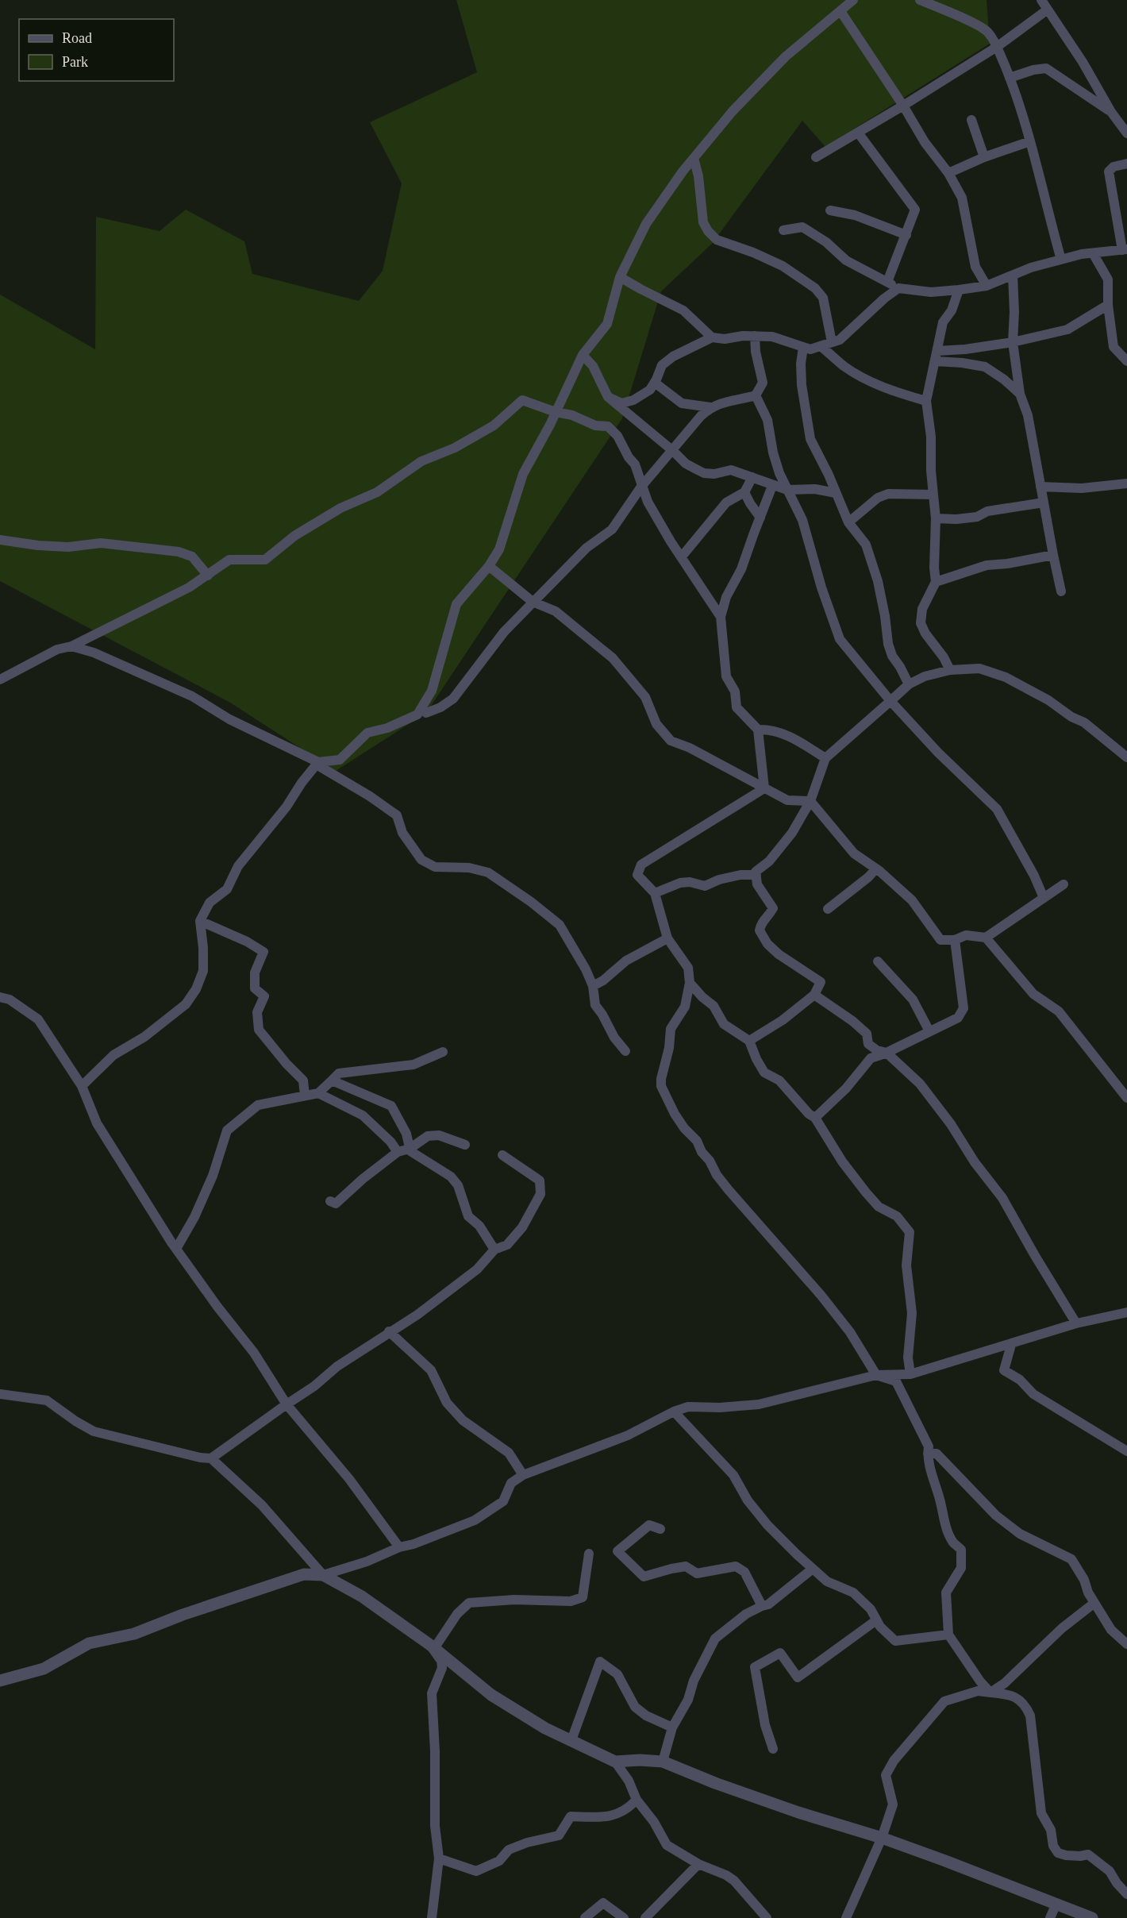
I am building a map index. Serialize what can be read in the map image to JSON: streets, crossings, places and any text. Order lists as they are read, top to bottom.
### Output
{
  "legend": ["Road", "Park"]
}
